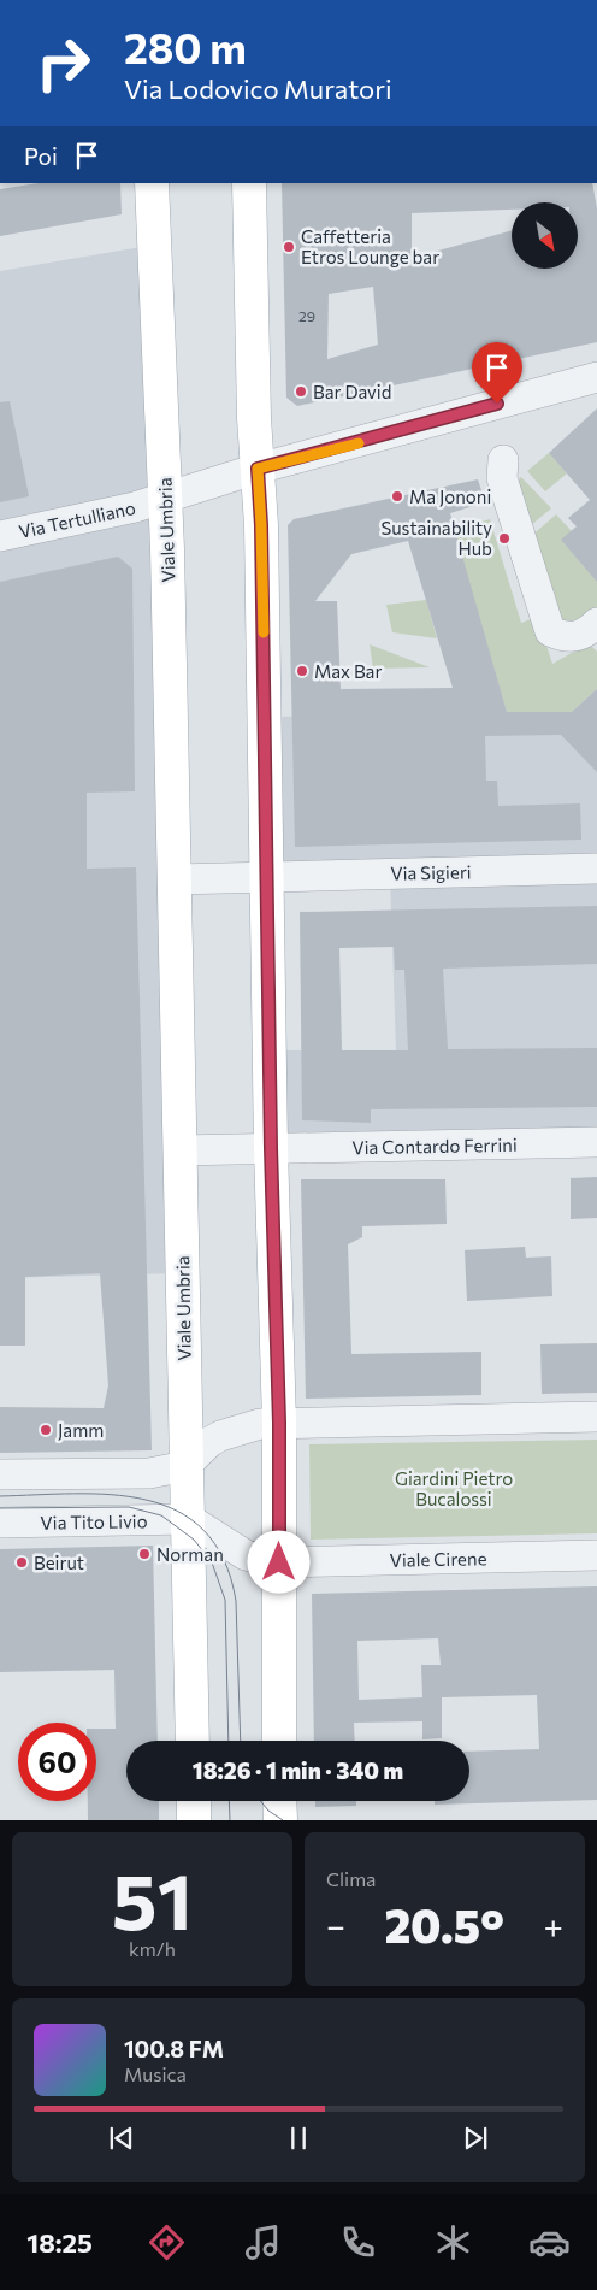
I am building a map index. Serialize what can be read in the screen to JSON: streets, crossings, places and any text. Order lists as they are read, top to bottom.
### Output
{
  "streets": {
    "main road": ["Viale Umbria"],
    "street": [
      "Via Tertulliano",
      "Via Sigieri",
      "Via Contardo Ferrini",
      "Via Tito Livio",
      "Viale Cirene"
    ]
  },
  "crossings": [
    ["Via Tertulliano", "Viale Umbria"],
    ["Viale Umbria", "Via Tito Livio"]
  ],
  "parks": ["Giardini Pietro Bucalossi"],
  "places": [
    "Caffetteria Etros Lounge bar",
    "Bar David",
    "Ma Jononi",
    "Sustainability Hub",
    "Max Bar",
    "Jamm",
    "Norman",
    "Beirut"
  ],
  "house_numbers": ["29"],
  "north": "bottom right",
  "page": {
    "turn": ["280 m", "Via Lodovico Muratori"],
    "then": "Poi",
    "limit": "60",
    "trip": "18:26 · 1 min · 340 m",
    "tile": [
      ["51", "km/h"],
      "Clima"
    ],
    "heat": ["−", "20.5°", "+"],
    "song": ["100.8 FM", "Musica"],
    "tabs": "18:25"
  }
}
